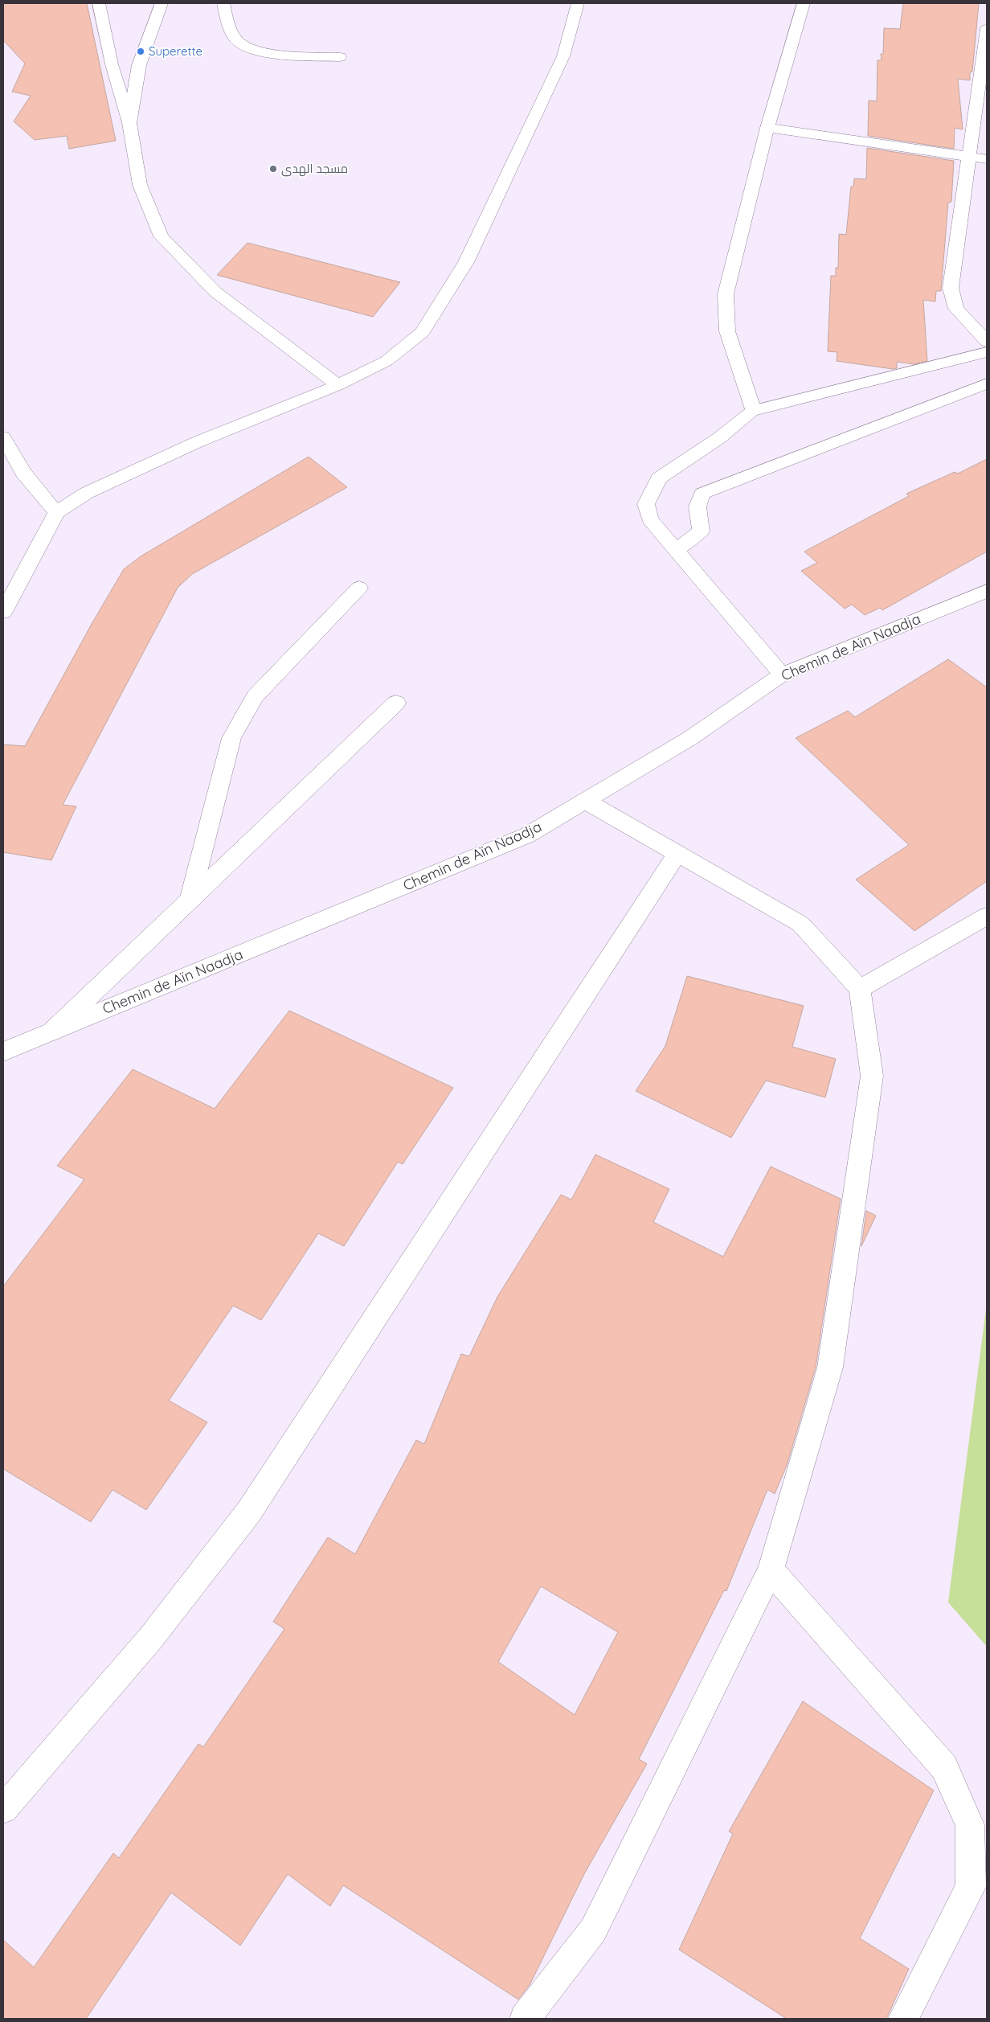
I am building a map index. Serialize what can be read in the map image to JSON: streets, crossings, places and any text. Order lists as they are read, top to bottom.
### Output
{
  "streets": {
    "street": ["Chemin de Aïn Naadja"]
  },
  "places": ["Superette", "مسجد الهدى"]
}
